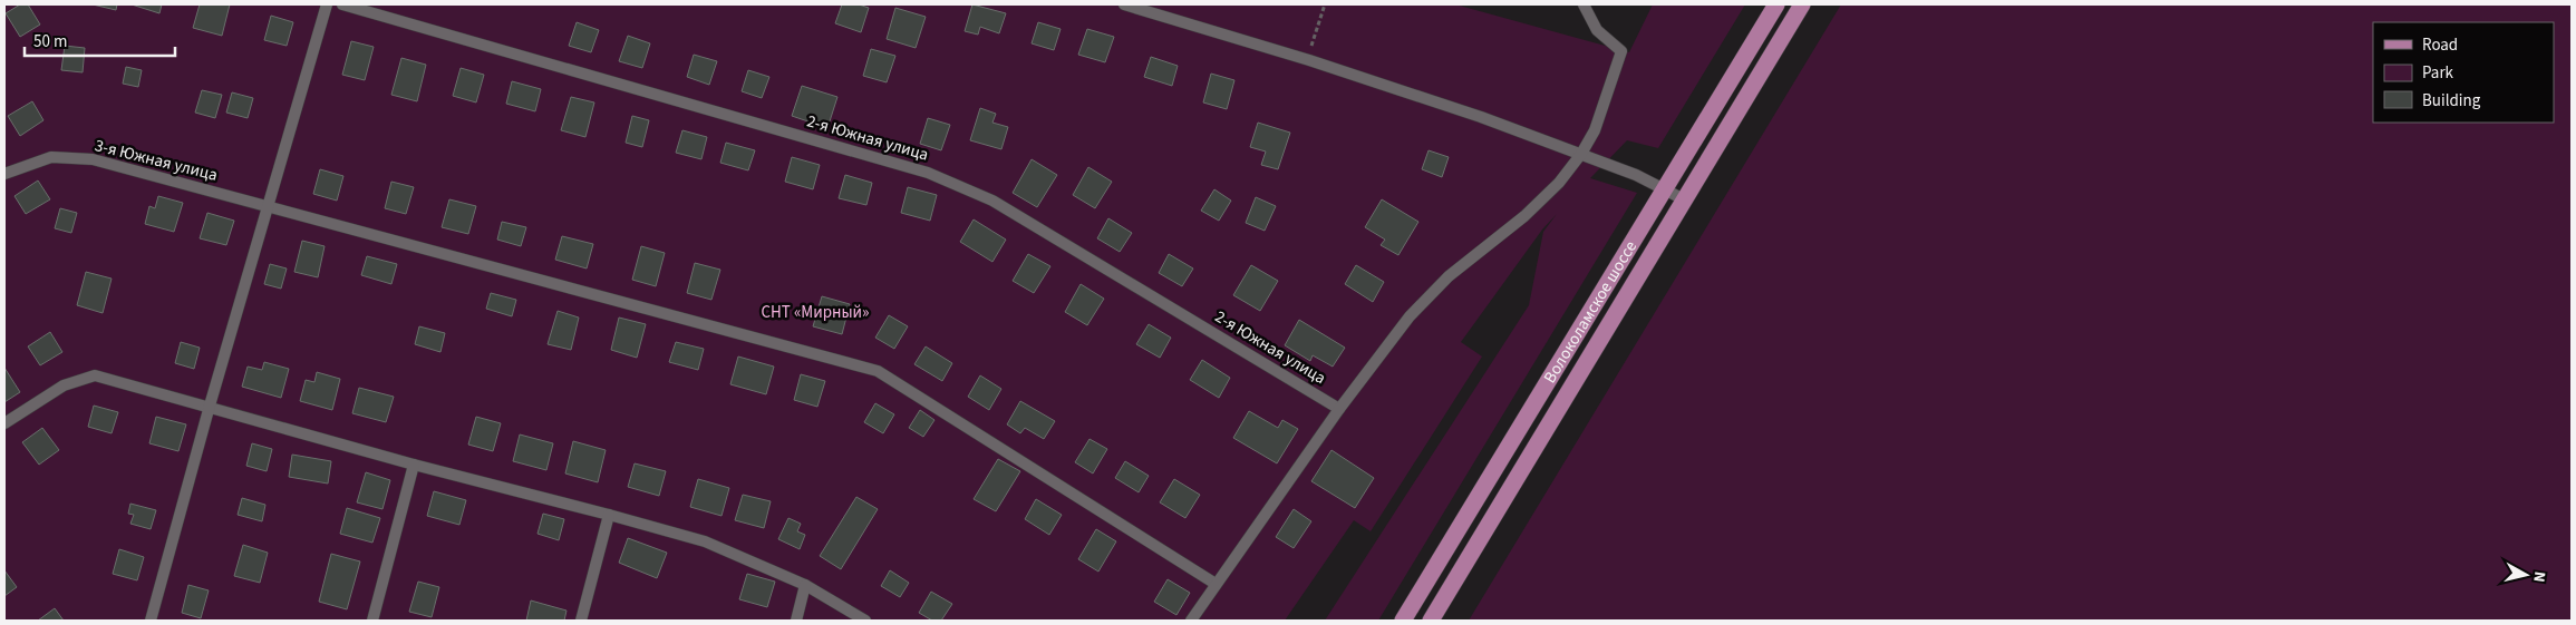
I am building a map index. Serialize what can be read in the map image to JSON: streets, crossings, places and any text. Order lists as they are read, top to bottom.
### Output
{
  "streets": {
    "main road": ["Волоколамское шоссе"],
    "lane": ["2-я Южная улица", "3-я Южная улица"]
  },
  "parks": ["СНТ «Мирный»"],
  "legend": ["Road", "Park", "Building"],
  "scale_bar": "50 m",
  "north": "right"
}
